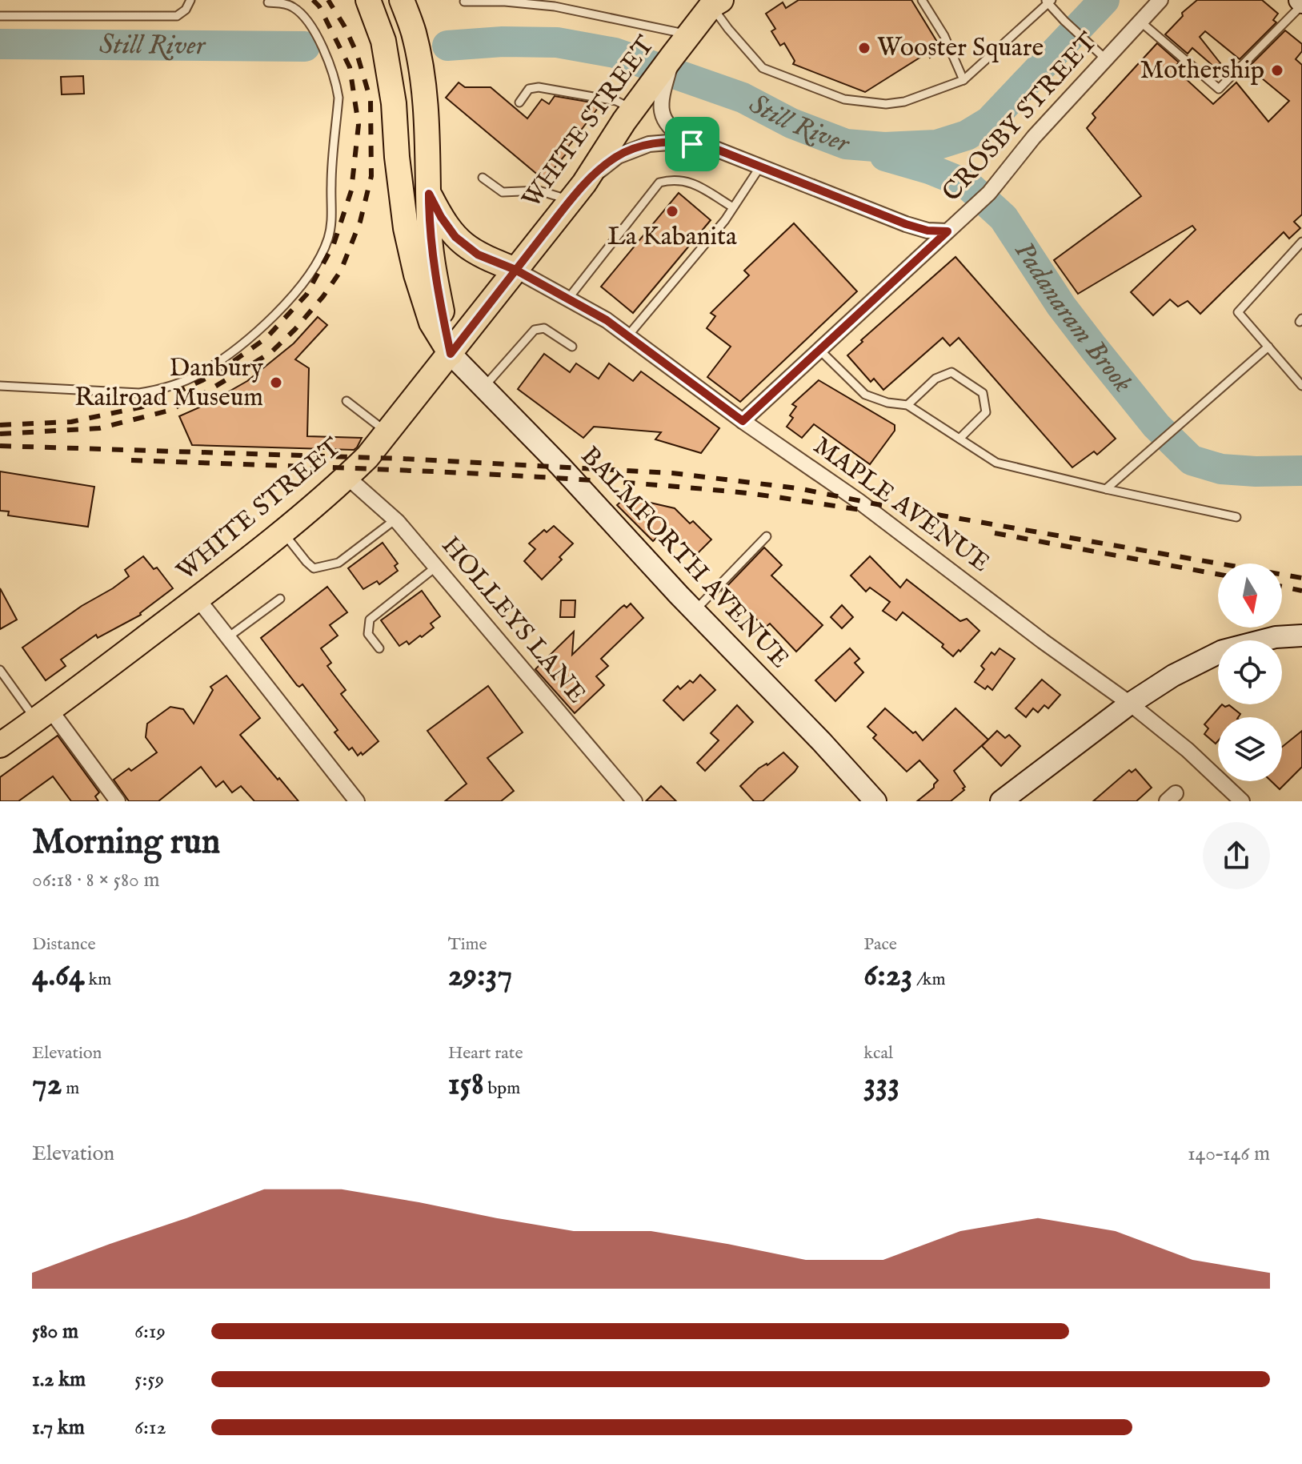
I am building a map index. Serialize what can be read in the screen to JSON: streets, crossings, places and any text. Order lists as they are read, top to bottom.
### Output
{
  "streets": {
    "main road": ["WHITE STREET"],
    "street": [
      "CROSBY STREET",
      "MAPLE AVENUE",
      "BALMFORTH AVENUE",
      "HOLLEYS LANE"
    ]
  },
  "crossings": [
    ["CROSBY STREET", "MAPLE AVENUE"],
    ["WHITE STREET", "MAPLE AVENUE"],
    ["WHITE STREET", "BALMFORTH AVENUE"],
    ["WHITE STREET", "HOLLEYS LANE"]
  ],
  "water": ["Still River", "Padanaram Brook"],
  "places": [
    "Wooster Square",
    "Mothership",
    "La Kabanita",
    "Danbury Railroad Museum"
  ],
  "north": "bottom",
  "page": {
    "heading": ["Morning run", "06:18 · 8 × 580 m"],
    "stats": [
      ["Distance", "4.64 km"],
      ["Time", "29:37"],
      ["Pace", "6:23 /km"],
      ["Elevation", "72 m"],
      ["Heart rate", "158 bpm"],
      ["kcal", "333"]
    ],
    "chart": ["Elevation", "140–146 m"],
    "list": [
      {
        "name": "580 m",
        "note": "6:19"
      },
      {
        "name": "1.2 km",
        "note": "5:59"
      },
      {
        "name": "1.7 km",
        "note": "6:12"
      }
    ]
  }
}
